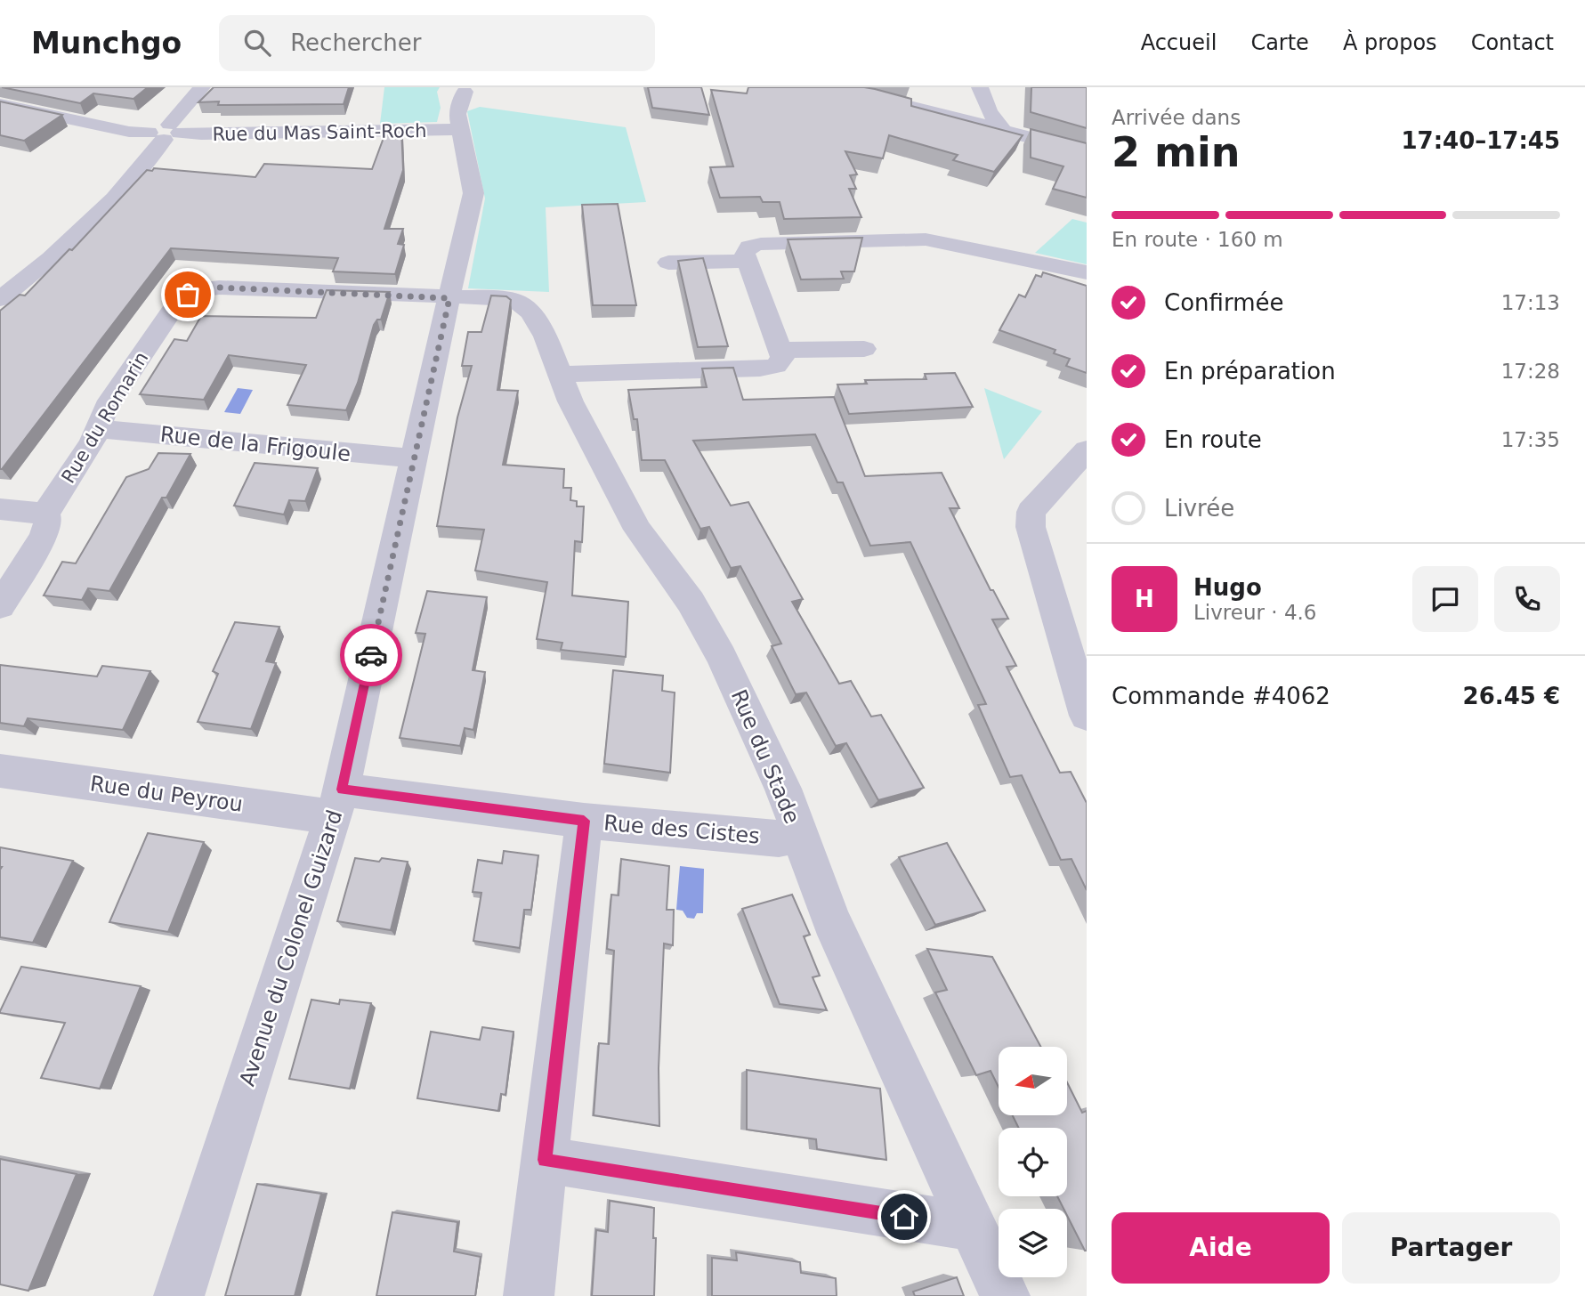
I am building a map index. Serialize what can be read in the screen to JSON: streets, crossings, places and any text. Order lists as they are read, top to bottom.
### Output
{
  "streets": {
    "street": [
      "Rue du Mas Saint-Roch",
      "Rue du Romarin",
      "Rue de la Frigoule",
      "Rue du Stade",
      "Rue du Peyrou",
      "Rue des Cistes",
      "Avenue du Colonel Guizard"
    ]
  },
  "crossings": [
    ["Rue du Mas Saint-Roch", "Avenue du Colonel Guizard"],
    ["Rue du Romarin", "Rue de la Frigoule"],
    ["Rue du Romarin", "Rue du Stade"],
    ["Rue du Romarin", "Avenue du Colonel Guizard"],
    ["Rue de la Frigoule", "Avenue du Colonel Guizard"],
    ["Rue du Stade", "Rue des Cistes"],
    ["Rue du Stade", "Avenue du Colonel Guizard"],
    ["Rue du Peyrou", "Rue des Cistes"],
    ["Rue du Peyrou", "Avenue du Colonel Guizard"],
    ["Rue des Cistes", "Avenue du Colonel Guizard"]
  ],
  "north": "left",
  "page": {
    "header": "Munchgo",
    "search": "Rechercher",
    "nav": [
      "Accueil",
      "Carte",
      "À propos",
      "Contact"
    ],
    "heading": ["2 min", "Arrivée dans", "17:40–17:45"],
    "panel": [
      "Hugo",
      "Livreur · 4.6",
      "Commande #4062",
      "26.45 €"
    ],
    "bar": "En route · 160 m",
    "list": [
      ["Confirmée", "17:13"],
      ["En préparation", "17:28"],
      ["En route", "17:35"],
      "Livrée"
    ],
    "round": "H",
    "buttons": ["Aide", "Partager"]
  }
}
